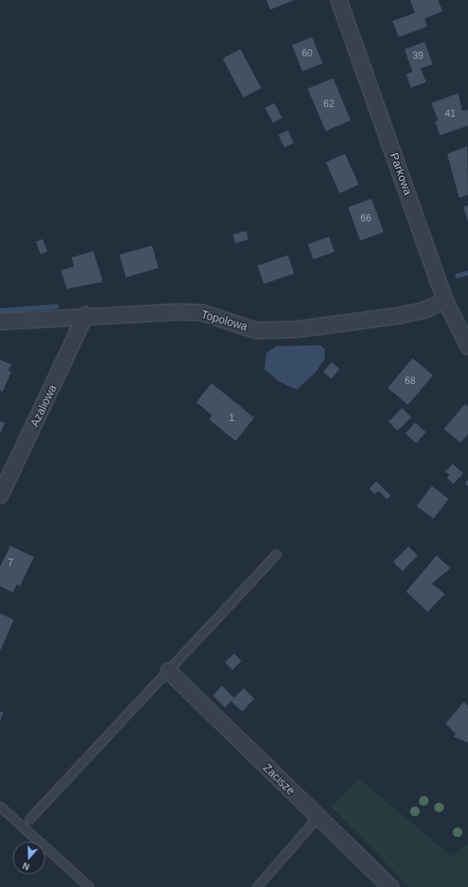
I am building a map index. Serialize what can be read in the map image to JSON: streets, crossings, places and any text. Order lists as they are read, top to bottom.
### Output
{
  "streets": {
    "street": [
      "Parkowa",
      "Topolowa",
      "Azaliowa",
      "Zacisze"
    ]
  },
  "crossings": [
    ["Parkowa", "Topolowa"],
    ["Topolowa", "Azaliowa"]
  ],
  "house_numbers": [
    "60",
    "39",
    "62",
    "41",
    "66",
    "68",
    "1",
    "7"
  ],
  "north": "bottom"
}
